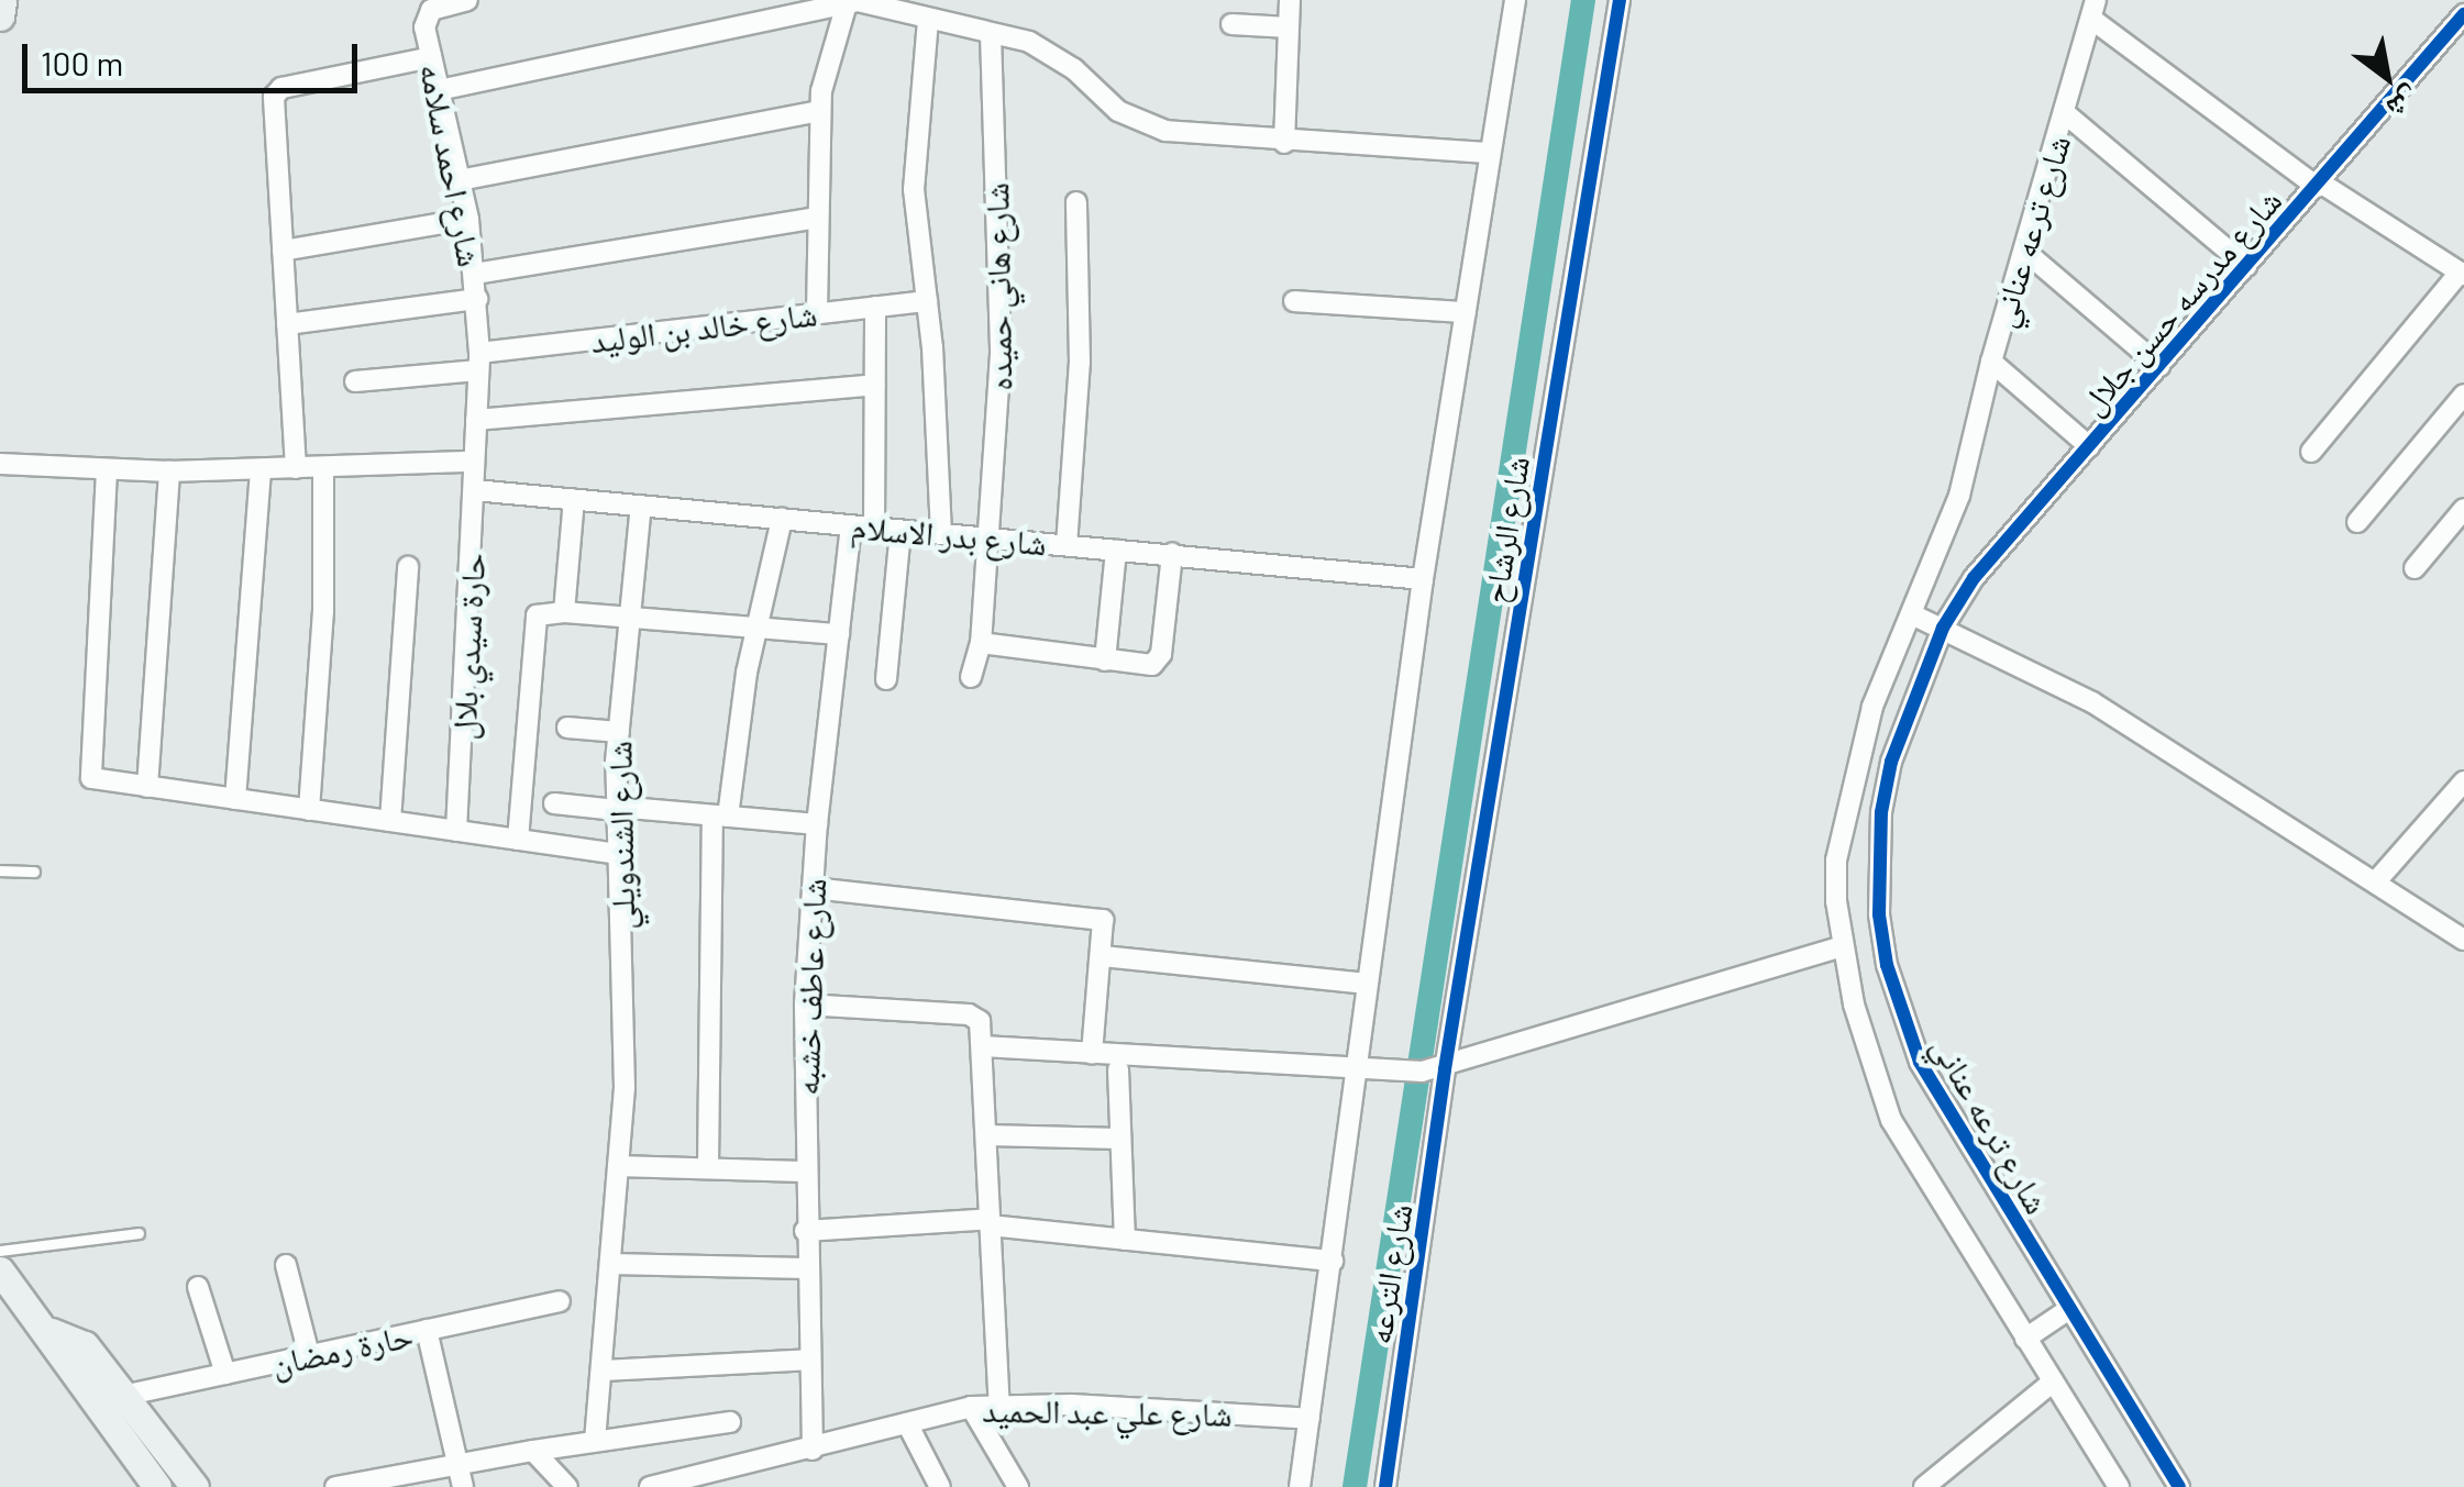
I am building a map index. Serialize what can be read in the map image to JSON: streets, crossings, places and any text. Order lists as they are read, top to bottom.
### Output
{
  "streets": {
    "street": [
      "شارع احمد سلامه",
      "شارع ترعه عناني",
      "شارع هاني حميده",
      "شارع مدرسه حسن جلال",
      "شارع خالد بن الوليد",
      "شارع الرشاح",
      "شارع بدر الاسلام",
      "حارة سيدي بلال",
      "شارع الشندويلي",
      "شارع عاطف خشبه",
      "شارع الترعه",
      "حارة رمضان",
      "شارع علي عبد الحميد"
    ]
  },
  "crossings": [
    ["شارع احمد سلامه", "شارع خالد بن الوليد"],
    ["شارع احمد سلامه", "حارة سيدي بلال"],
    ["شارع ترعه عناني", "شارع مدرسه حسن جلال"],
    ["شارع هاني حميده", "شارع بدر الاسلام"],
    ["شارع الرشاح", "شارع الترعه"],
    ["شارع بدر الاسلام", "حارة سيدي بلال"],
    ["شارع بدر الاسلام", "شارع الشندويلي"],
    ["شارع بدر الاسلام", "شارع عاطف خشبه"],
    ["شارع عاطف خشبه", "شارع علي عبد الحميد"],
    ["شارع الترعه", "شارع علي عبد الحميد"]
  ],
  "scale_bar": "100 m",
  "north": "bottom right"
}
